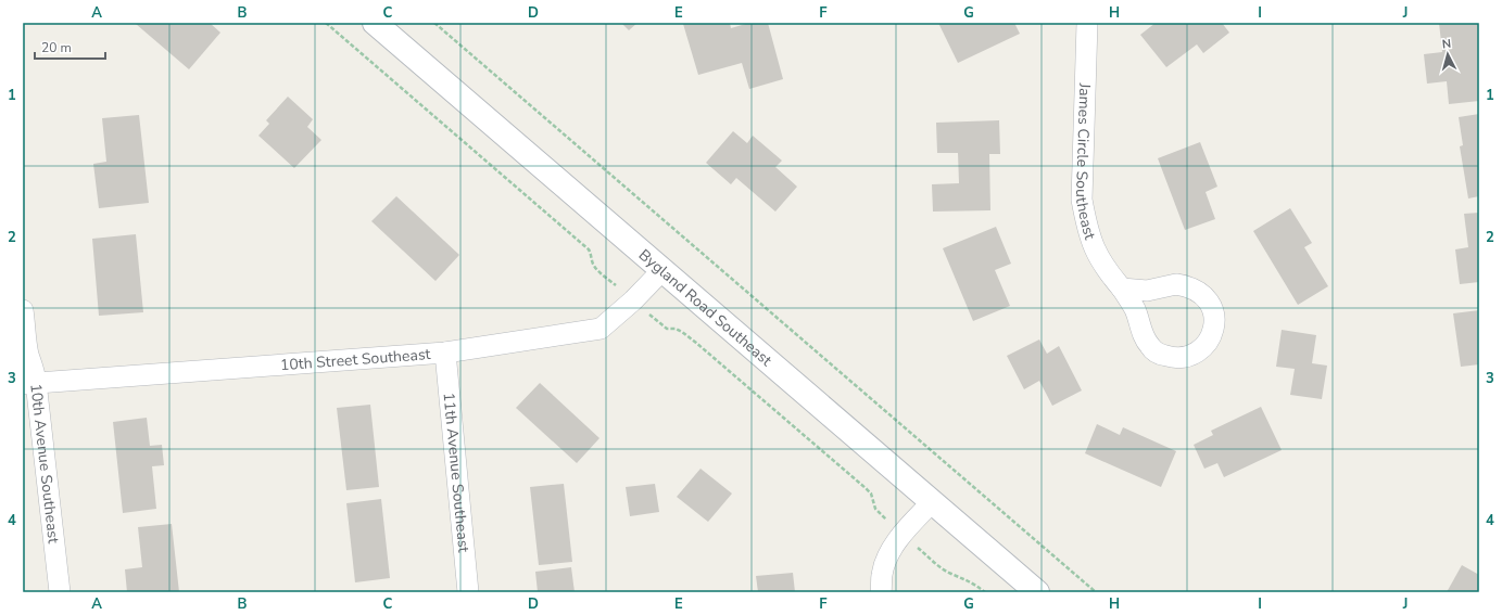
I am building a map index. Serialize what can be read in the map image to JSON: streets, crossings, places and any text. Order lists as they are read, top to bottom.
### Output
{
  "streets": {
    "street": [
      "James Circle Southeast",
      "Bygland Road Southeast",
      "10th Street Southeast",
      "10th Avenue Southeast",
      "11th Avenue Southeast"
    ]
  },
  "crossings": [
    ["Bygland Road Southeast", "10th Street Southeast"],
    ["10th Street Southeast", "10th Avenue Southeast"],
    ["10th Street Southeast", "11th Avenue Southeast"]
  ],
  "scale_bar": "20 m",
  "north": "top",
  "grid": {
    "columns": [
      "A",
      "B",
      "C",
      "D",
      "E",
      "F",
      "G",
      "H",
      "I",
      "J"
    ],
    "rows": [
      "1",
      "2",
      "3",
      "4"
    ]
  }
}
